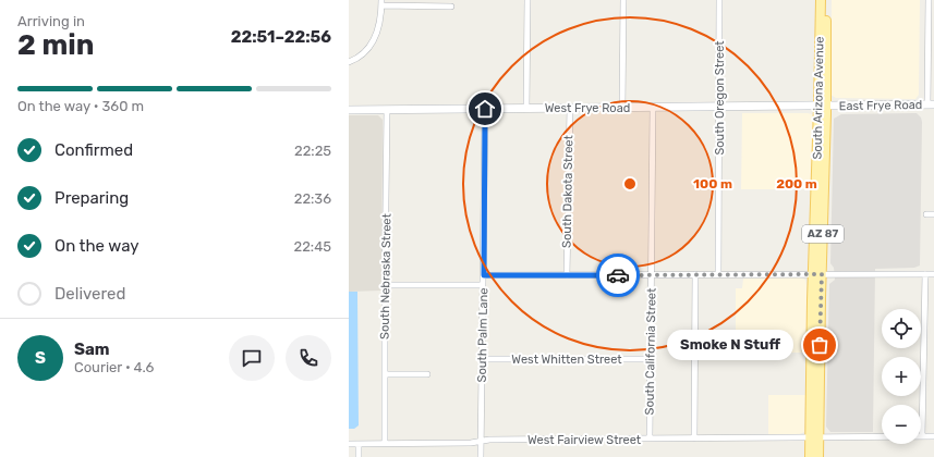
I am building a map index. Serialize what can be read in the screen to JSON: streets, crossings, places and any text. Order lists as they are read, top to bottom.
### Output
{
  "streets": {
    "main road": ["South Arizona Avenue", "AZ 87"],
    "street": [
      "South Oregon Street",
      "East Frye Road",
      "West Frye Road",
      "South Dakota Street",
      "South Nebraska Street",
      "South Palm Lane",
      "South California Street",
      "West Whitten Street",
      "West Fairview Street"
    ]
  },
  "crossings": [
    ["South Oregon Street", "West Frye Road"],
    ["South Arizona Avenue", "East Frye Road"],
    ["South Arizona Avenue", "West Frye Road"],
    ["South Arizona Avenue", "West Fairview Street"],
    ["East Frye Road", "West Frye Road"],
    ["West Frye Road", "South Dakota Street"],
    ["West Frye Road", "South Nebraska Street"],
    ["West Frye Road", "South Palm Lane"],
    ["West Frye Road", "South California Street"],
    ["South Nebraska Street", "West Fairview Street"],
    ["South Palm Lane", "West Whitten Street"],
    ["South Palm Lane", "West Fairview Street"],
    ["South California Street", "West Whitten Street"],
    ["South California Street", "West Fairview Street"]
  ],
  "places": ["Smoke N Stuff"],
  "page": {
    "heading": ["2 min", "Arriving in", "22:51–22:56"],
    "panel": ["Sam", "Courier · 4.6"],
    "bar": "On the way · 360 m",
    "list": [
      ["Confirmed", "22:25"],
      ["Preparing", "22:36"],
      ["On the way", "22:45"],
      "Delivered"
    ],
    "map_buttons": ["+", "−"],
    "bubble": "Smoke N Stuff",
    "round": "S"
  },
  "rings": ["100 m", "200 m"]
}
